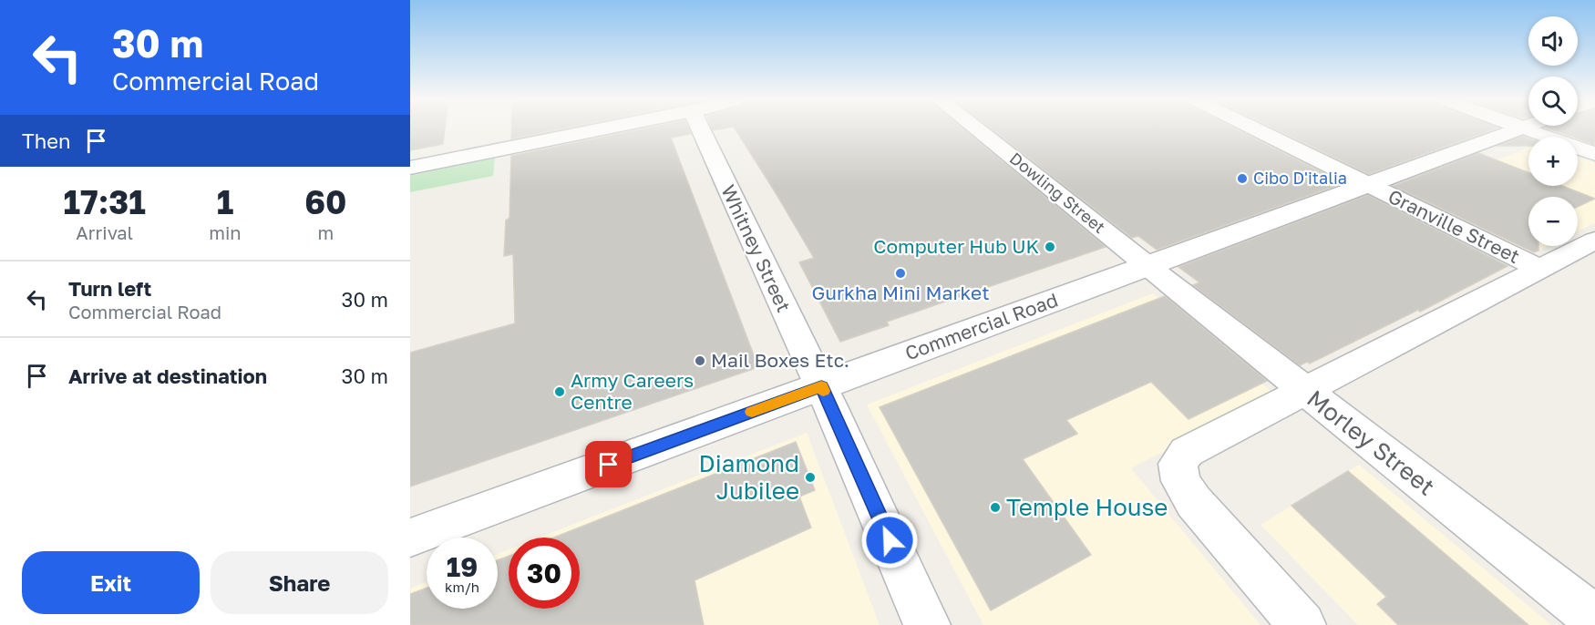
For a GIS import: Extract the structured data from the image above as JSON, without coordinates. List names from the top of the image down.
{
  "streets": {
    "street": [
      "Dowling Street",
      "Granville Street",
      "Whitney Street",
      "Commercial Road",
      "Morley Street"
    ]
  },
  "crossings": [
    ["Dowling Street", "Commercial Road"],
    ["Dowling Street", "Morley Street"],
    ["Granville Street", "Commercial Road"],
    ["Whitney Street", "Commercial Road"],
    ["Commercial Road", "Morley Street"]
  ],
  "places": [
    "Cibo D'italia",
    "Computer Hub UK",
    "Gurkha Mini Market",
    "Mail Boxes Etc.",
    "Army Careers Centre",
    "Diamond Jubilee",
    "Temple House"
  ],
  "page": {
    "turn": ["30 m", "Commercial Road"],
    "map_buttons": ["+", "−"],
    "then": "Then",
    "eta": [
      "17:31",
      "Arrival",
      "1",
      "min",
      "60",
      "m"
    ],
    "list": [
      {
        "name": "Turn left",
        "note": "Commercial Road",
        "value": "30 m"
      },
      {
        "name": "Arrive at destination",
        "value": "30 m"
      }
    ],
    "speed": "19 km/h",
    "limit": "30",
    "buttons": ["Exit", "Share"]
  }
}
